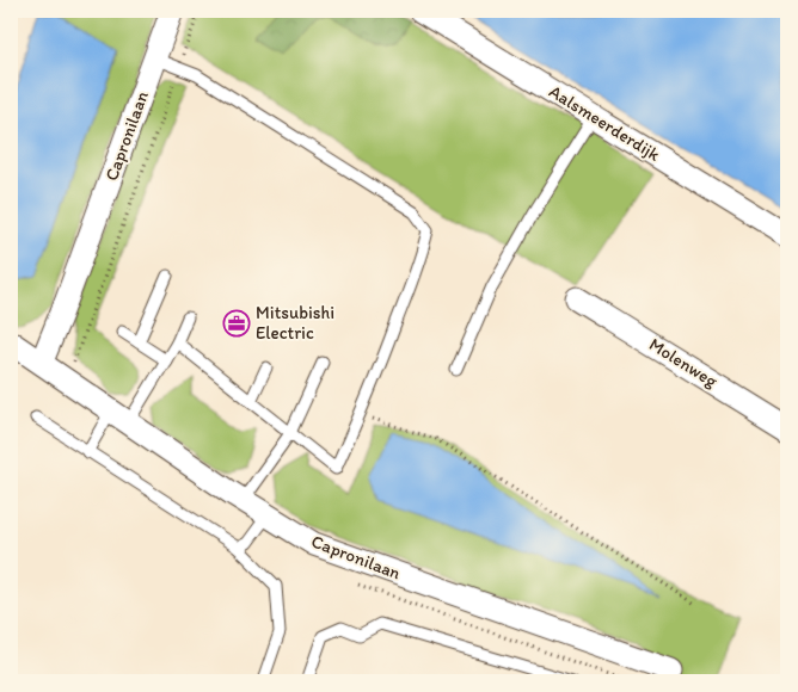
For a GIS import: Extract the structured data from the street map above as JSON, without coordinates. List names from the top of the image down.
{
  "streets": {
    "street": ["Aalsmeerderdijk", "Capronilaan", "Molenweg"]
  },
  "places": {
    "office": ["Mitsubishi Electric"]
  }
}
